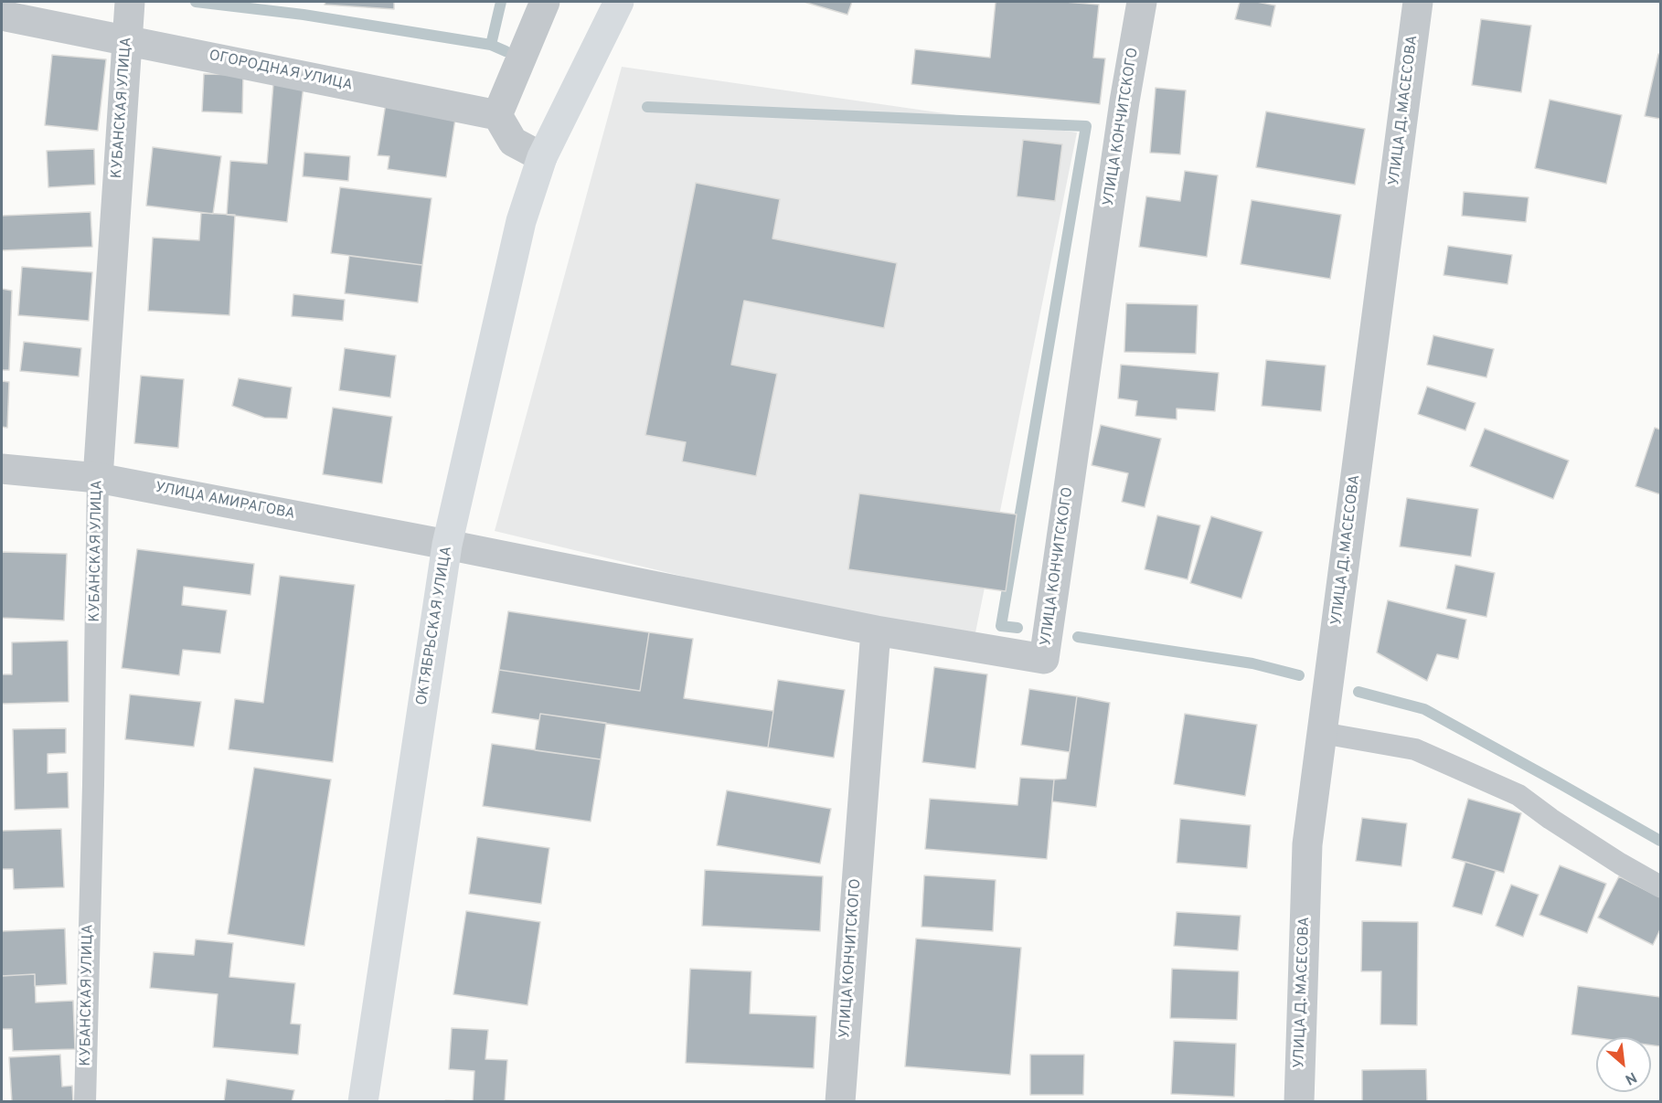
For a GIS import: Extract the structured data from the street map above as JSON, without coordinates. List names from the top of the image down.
{
  "streets": {
    "main road": ["ОКТЯБРЬСКАЯ УЛИЦА"],
    "street": [
      "ОГОРОДНАЯ УЛИЦА",
      "КУБАНСКАЯ УЛИЦА",
      "УЛИЦА Д. МАСЕСОВА",
      "УЛИЦА КОНЧИТСКОГО",
      "УЛИЦА АМИРАГОВА"
    ]
  },
  "crossings": [
    ["ОГОРОДНАЯ УЛИЦА", "КУБАНСКАЯ УЛИЦА"],
    ["КУБАНСКАЯ УЛИЦА", "УЛИЦА АМИРАГОВА"],
    ["УЛИЦА КОНЧИТСКОГО", "УЛИЦА АМИРАГОВА"],
    ["УЛИЦА АМИРАГОВА", "ОКТЯБРЬСКАЯ УЛИЦА"]
  ],
  "north": "bottom right"
}
